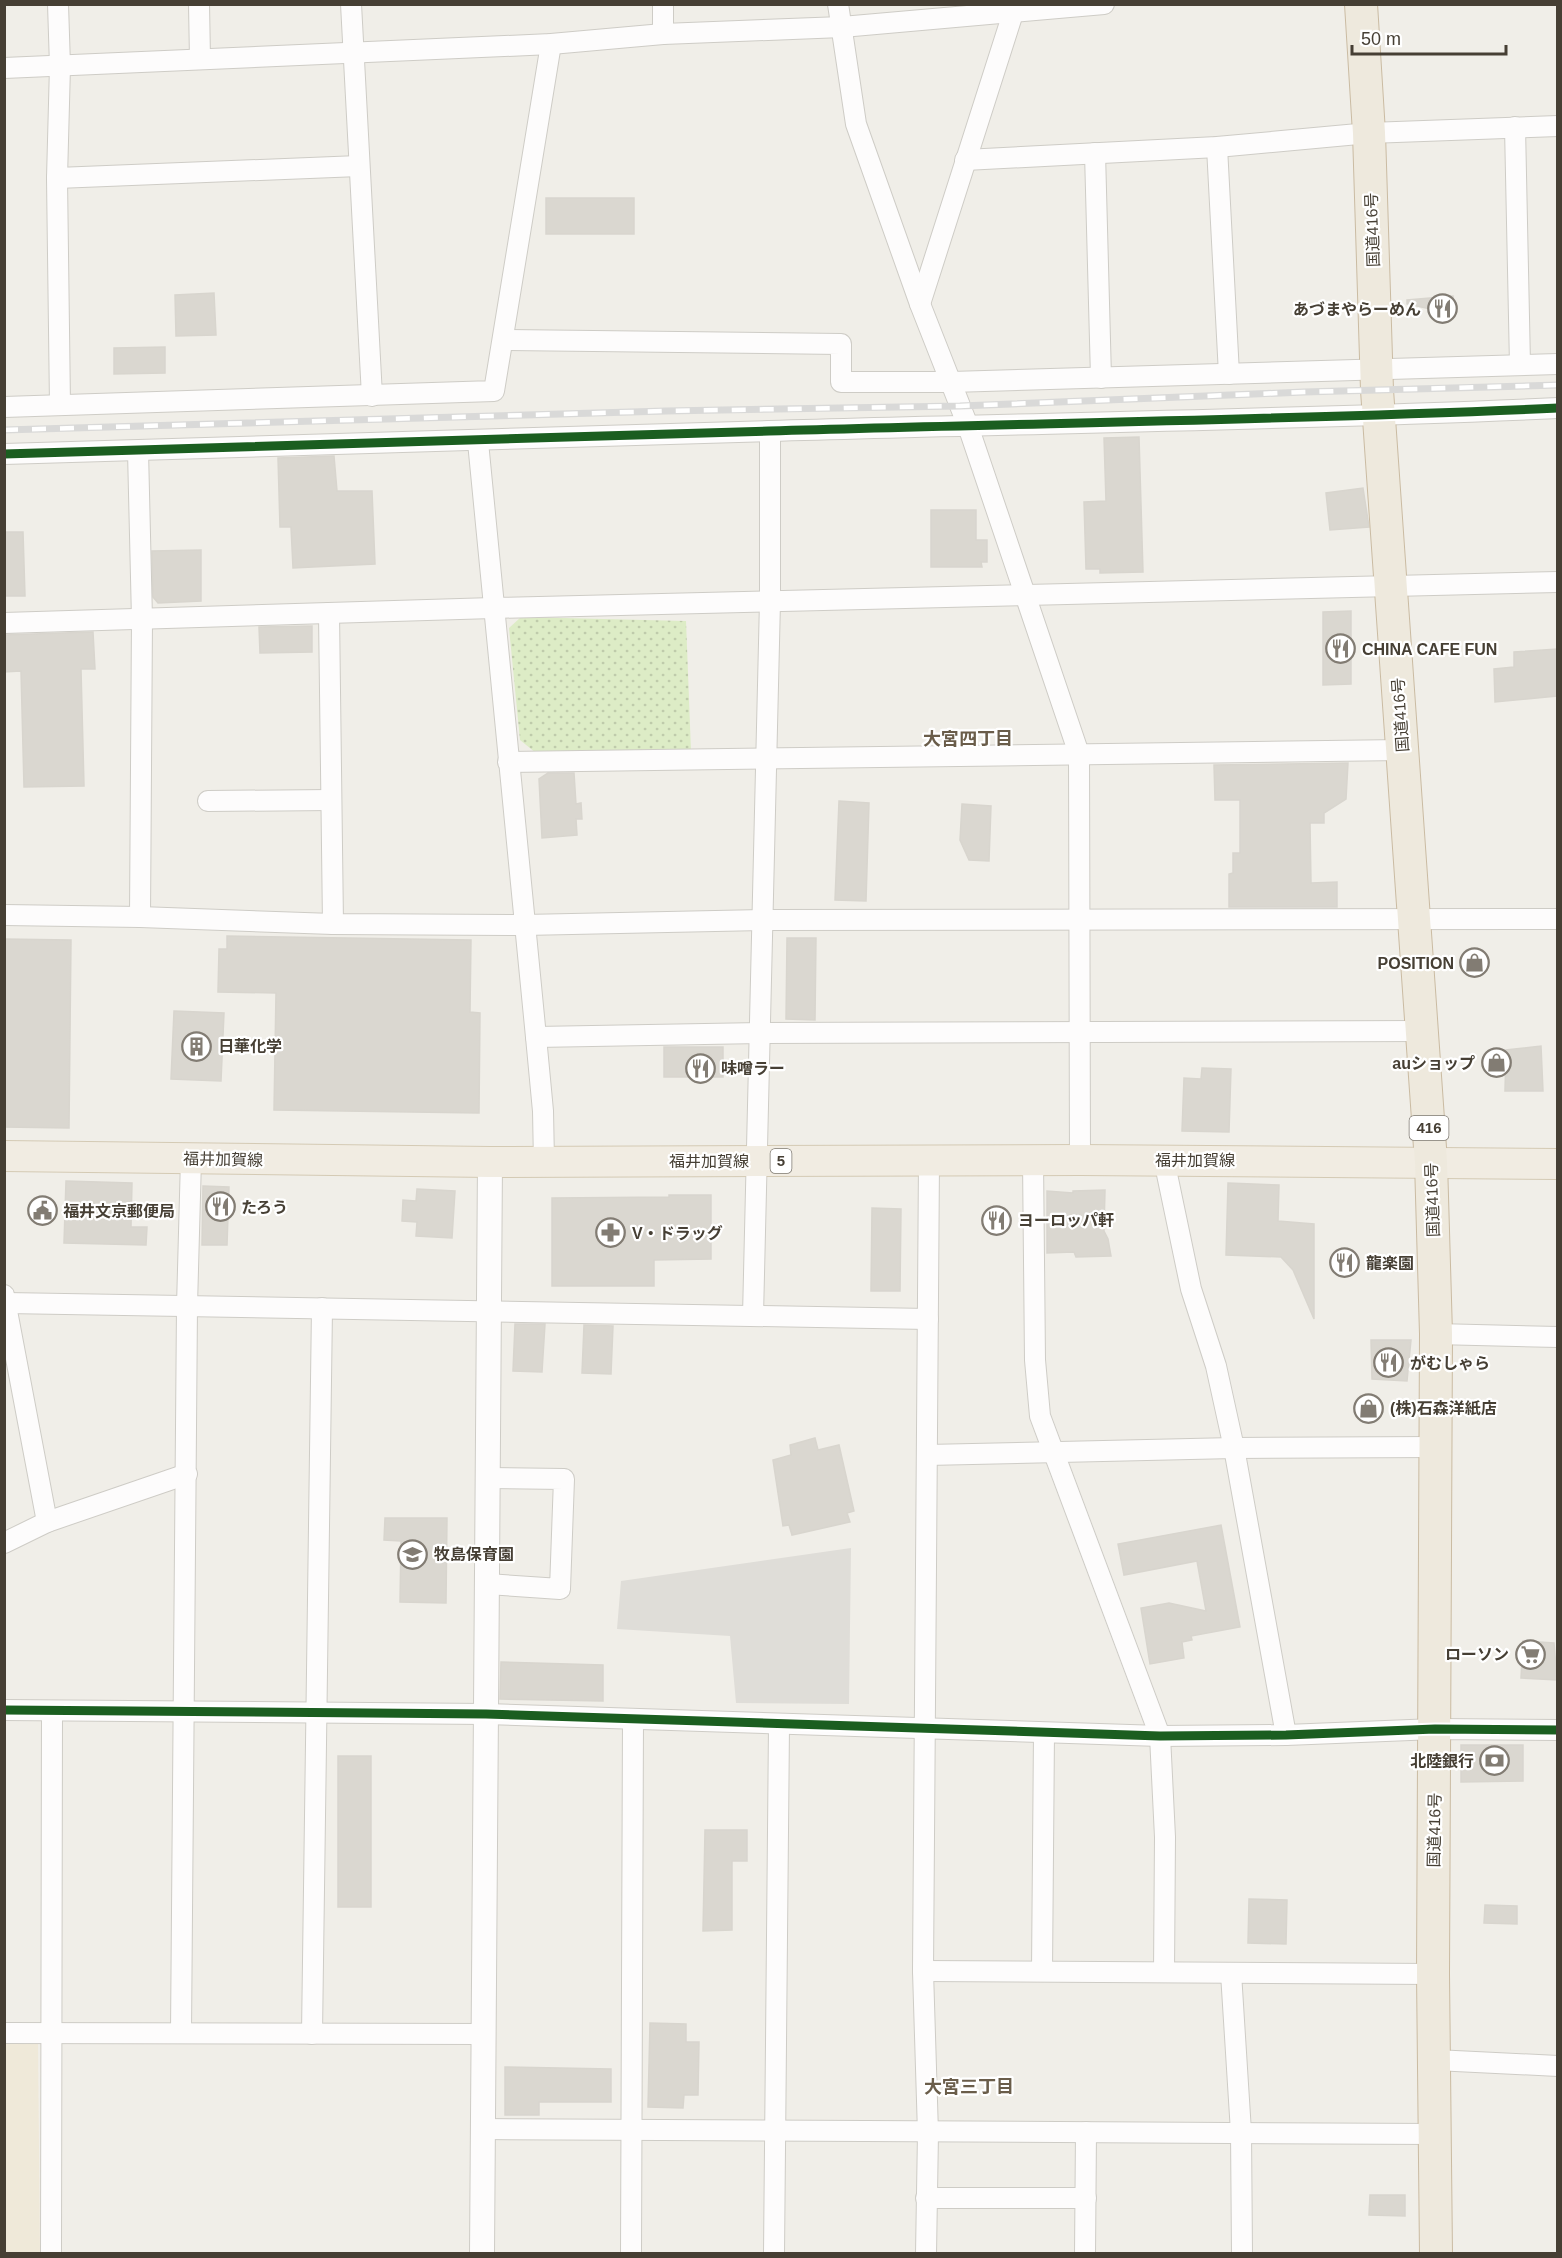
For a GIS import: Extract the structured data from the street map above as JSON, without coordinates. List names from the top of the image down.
{
  "streets": {
    "highway": ["国道416号", "416"],
    "main road": ["福井加賀線", "5"]
  },
  "crossings": [
    ["国道416号", "福井加賀線"]
  ],
  "districts": ["大宮四丁目", "大宮三丁目"],
  "places": {
    "restaurant": [
      "あづまやらーめん",
      "CHINA CAFE FUN",
      "味噌ラー",
      "たろう",
      "ヨーロッパ軒",
      "龍楽園",
      "がむしゃら"
    ],
    "shop": ["POSITION", "auショップ", "(株)石森洋紙店"],
    "building": ["日華化学"],
    "public building": ["福井文京郵便局"],
    "pharmacy": ["V・ドラッグ"],
    "school or university": ["牧島保育園"],
    "supermarket": ["ローソン"],
    "bank": ["北陸銀行"]
  },
  "scale_bar": "50 m"
}
